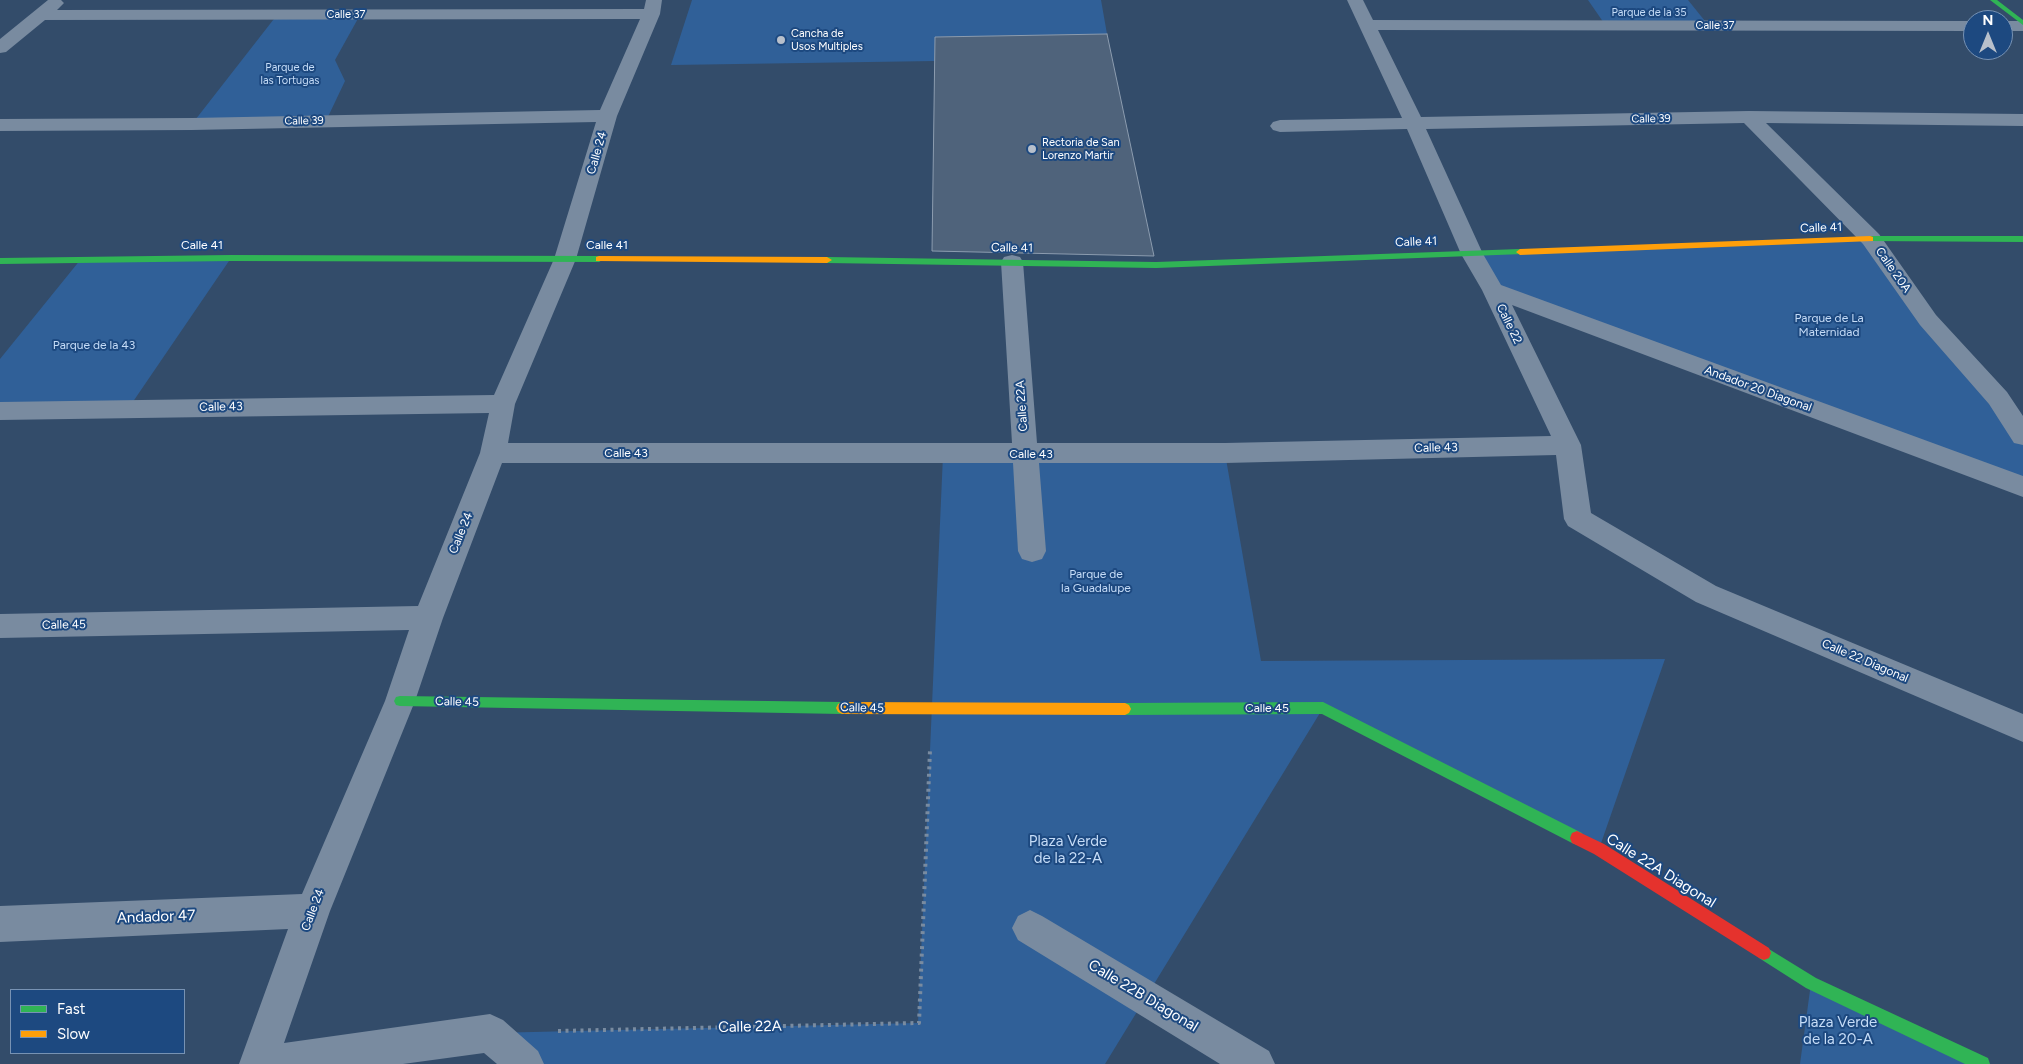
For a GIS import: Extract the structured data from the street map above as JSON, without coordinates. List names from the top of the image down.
{
  "streets": {
    "street": [
      "Calle 37",
      "Calle 39",
      "Calle 24",
      "Calle 41",
      "Calle 20A",
      "Calle 22",
      "Andador 20 Diagonal",
      "Calle 22A",
      "Calle 43",
      "Calle 45",
      "Calle 22 Diagonal",
      "Calle 22A Diagonal",
      "Andador 47",
      "Calle 22B Diagonal"
    ]
  },
  "crossings": [
    ["Calle 37", "Calle 24"],
    ["Calle 37", "Calle 22"],
    ["Calle 39", "Calle 24"],
    ["Calle 39", "Calle 20A"],
    ["Calle 39", "Calle 22"],
    ["Calle 24", "Calle 41"],
    ["Calle 24", "Calle 43"],
    ["Calle 24", "Calle 45"],
    ["Calle 24", "Andador 47"],
    ["Calle 41", "Calle 20A"],
    ["Calle 41", "Calle 22"],
    ["Calle 41", "Calle 22A"],
    ["Calle 22", "Andador 20 Diagonal"],
    ["Calle 22", "Calle 43"],
    ["Calle 22", "Calle 22 Diagonal"],
    ["Calle 22A", "Calle 43"],
    ["Calle 22A", "Calle 45"],
    ["Calle 45", "Calle 22A Diagonal"]
  ],
  "parks": [
    "Parque de la 35",
    "Parque de las Tortugas",
    "Parque de La Maternidad",
    "Parque de la 43",
    "Parque de la Guadalupe",
    "Plaza Verde de la 22-A",
    "Plaza Verde de la 20-A"
  ],
  "places": ["Cancha de Usos Multiples", "Rectoria de San Lorenzo Martir"],
  "legend": ["Fast", "Slow"],
  "north": "top"
}
